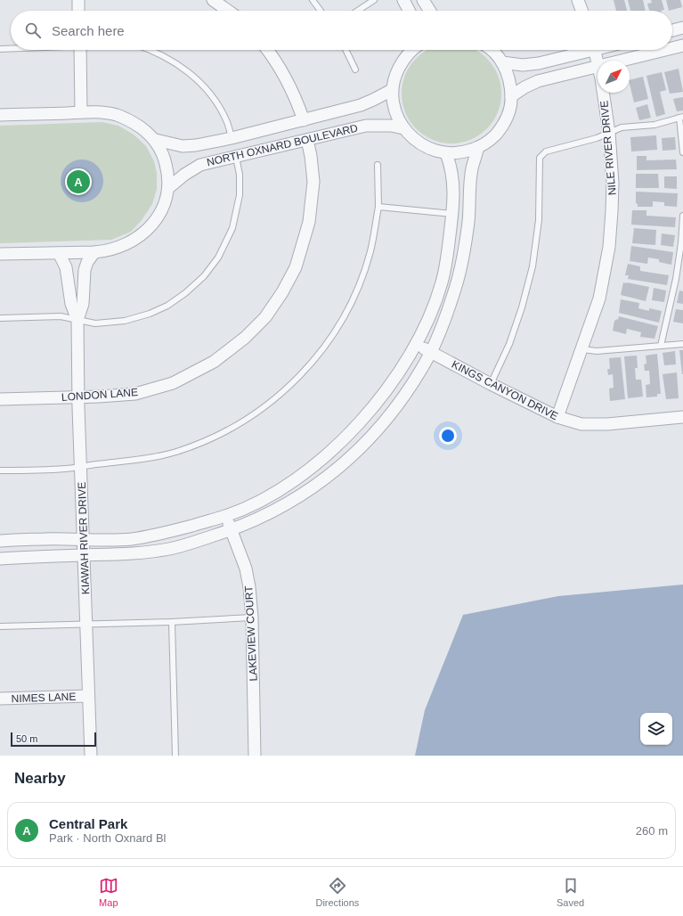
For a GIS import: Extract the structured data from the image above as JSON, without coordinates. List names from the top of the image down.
{
  "streets": {
    "street": [
      "NORTH OXNARD BOULEVARD",
      "NILE RIVER DRIVE",
      "KINGS CANYON DRIVE",
      "LONDON LANE",
      "KIAWAH RIVER DRIVE",
      "LAKEVIEW COURT",
      "NIMES LANE"
    ]
  },
  "crossings": [
    ["NORTH OXNARD BOULEVARD", "LONDON LANE"],
    ["NILE RIVER DRIVE", "KINGS CANYON DRIVE"],
    ["LONDON LANE", "KIAWAH RIVER DRIVE"],
    ["KIAWAH RIVER DRIVE", "NIMES LANE"]
  ],
  "scale_bar": "50 m",
  "north": "top right",
  "page": {
    "search": "Search here",
    "pins": "A",
    "scale": "50 m",
    "heading": "Nearby",
    "list": [
      {
        "mark": "A",
        "name": "Central Park",
        "note": "Park · North Oxnard Bl",
        "value": "260 m"
      }
    ],
    "nav": ["Map", "Directions", "Saved"]
  }
}
